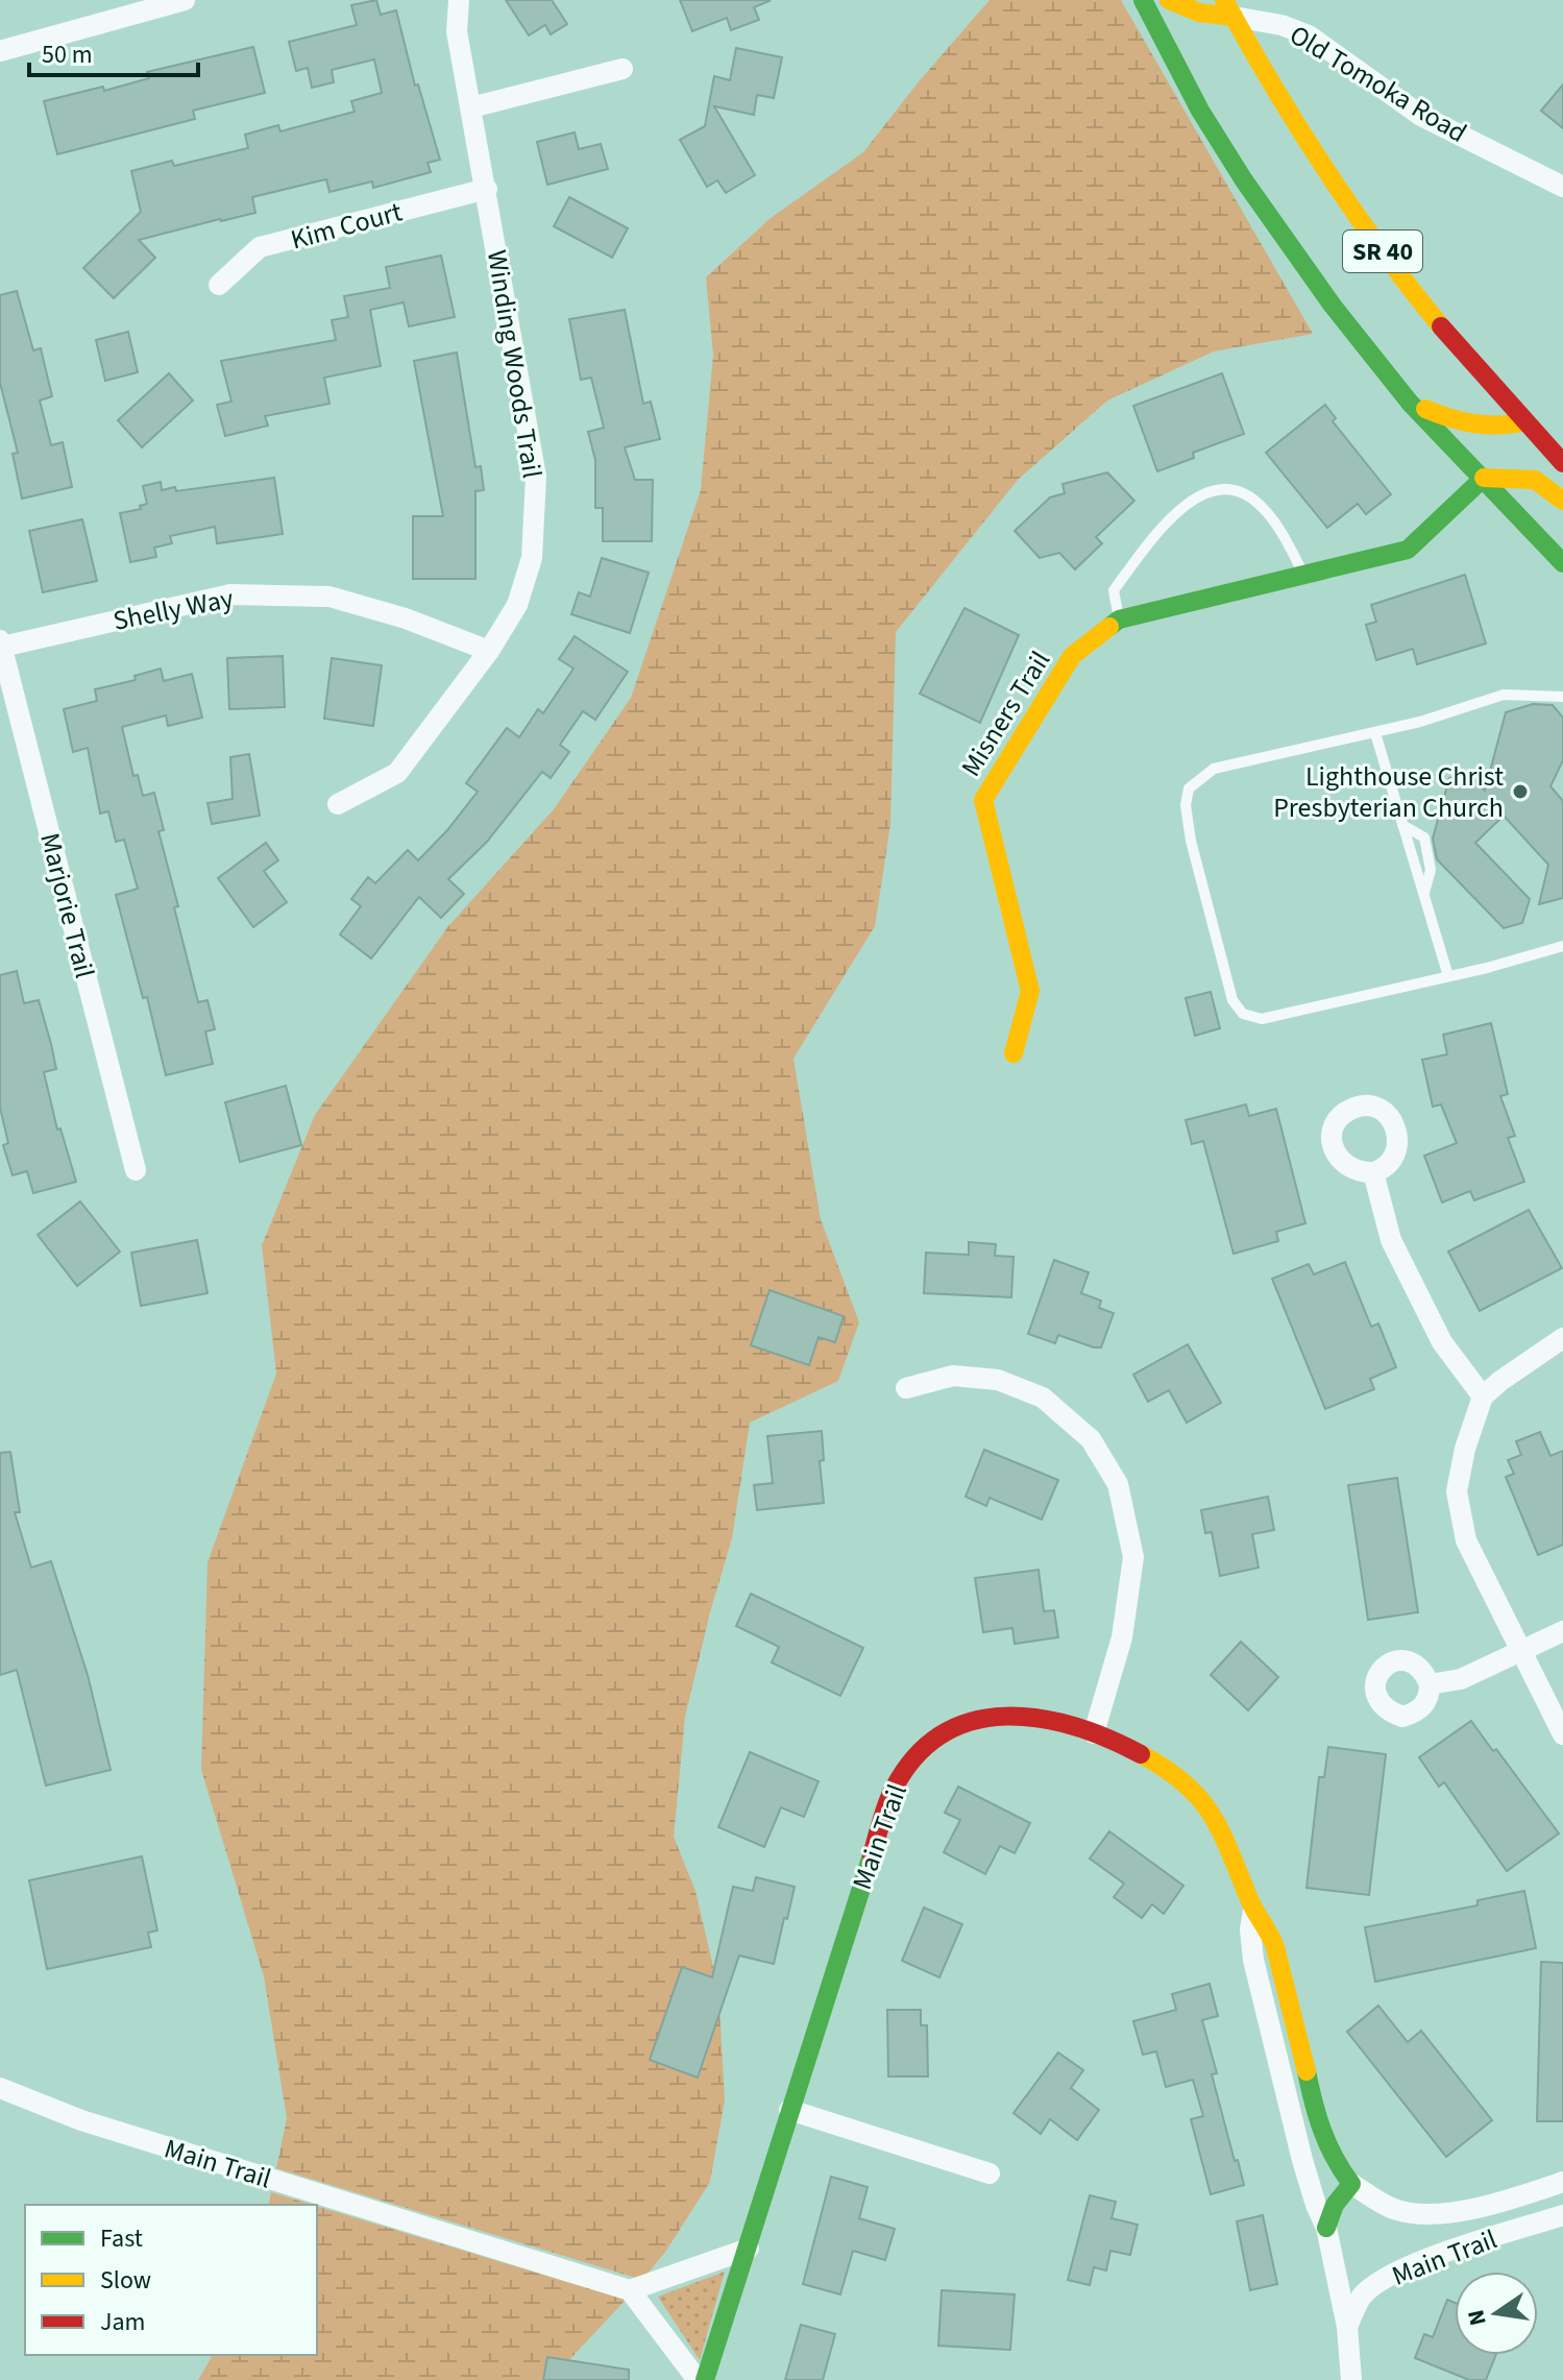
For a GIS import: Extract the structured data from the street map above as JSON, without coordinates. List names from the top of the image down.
{
  "streets": {
    "street": [
      "Old Tomoka Road",
      "Kim Court",
      "SR 40",
      "Winding Woods Trail",
      "Shelly Way",
      "Misners Trail",
      "Marjorie Trail",
      "Main Trail"
    ]
  },
  "crossings": [
    ["Old Tomoka Road", "SR 40"],
    ["Kim Court", "Winding Woods Trail"],
    ["SR 40", "Misners Trail"],
    ["Winding Woods Trail", "Shelly Way"],
    ["Shelly Way", "Marjorie Trail"]
  ],
  "places": ["Lighthouse Christ Presbyterian Church"],
  "legend": ["Fast", "Slow", "Jam"],
  "scale_bar": "50 m",
  "north": "left"
}
